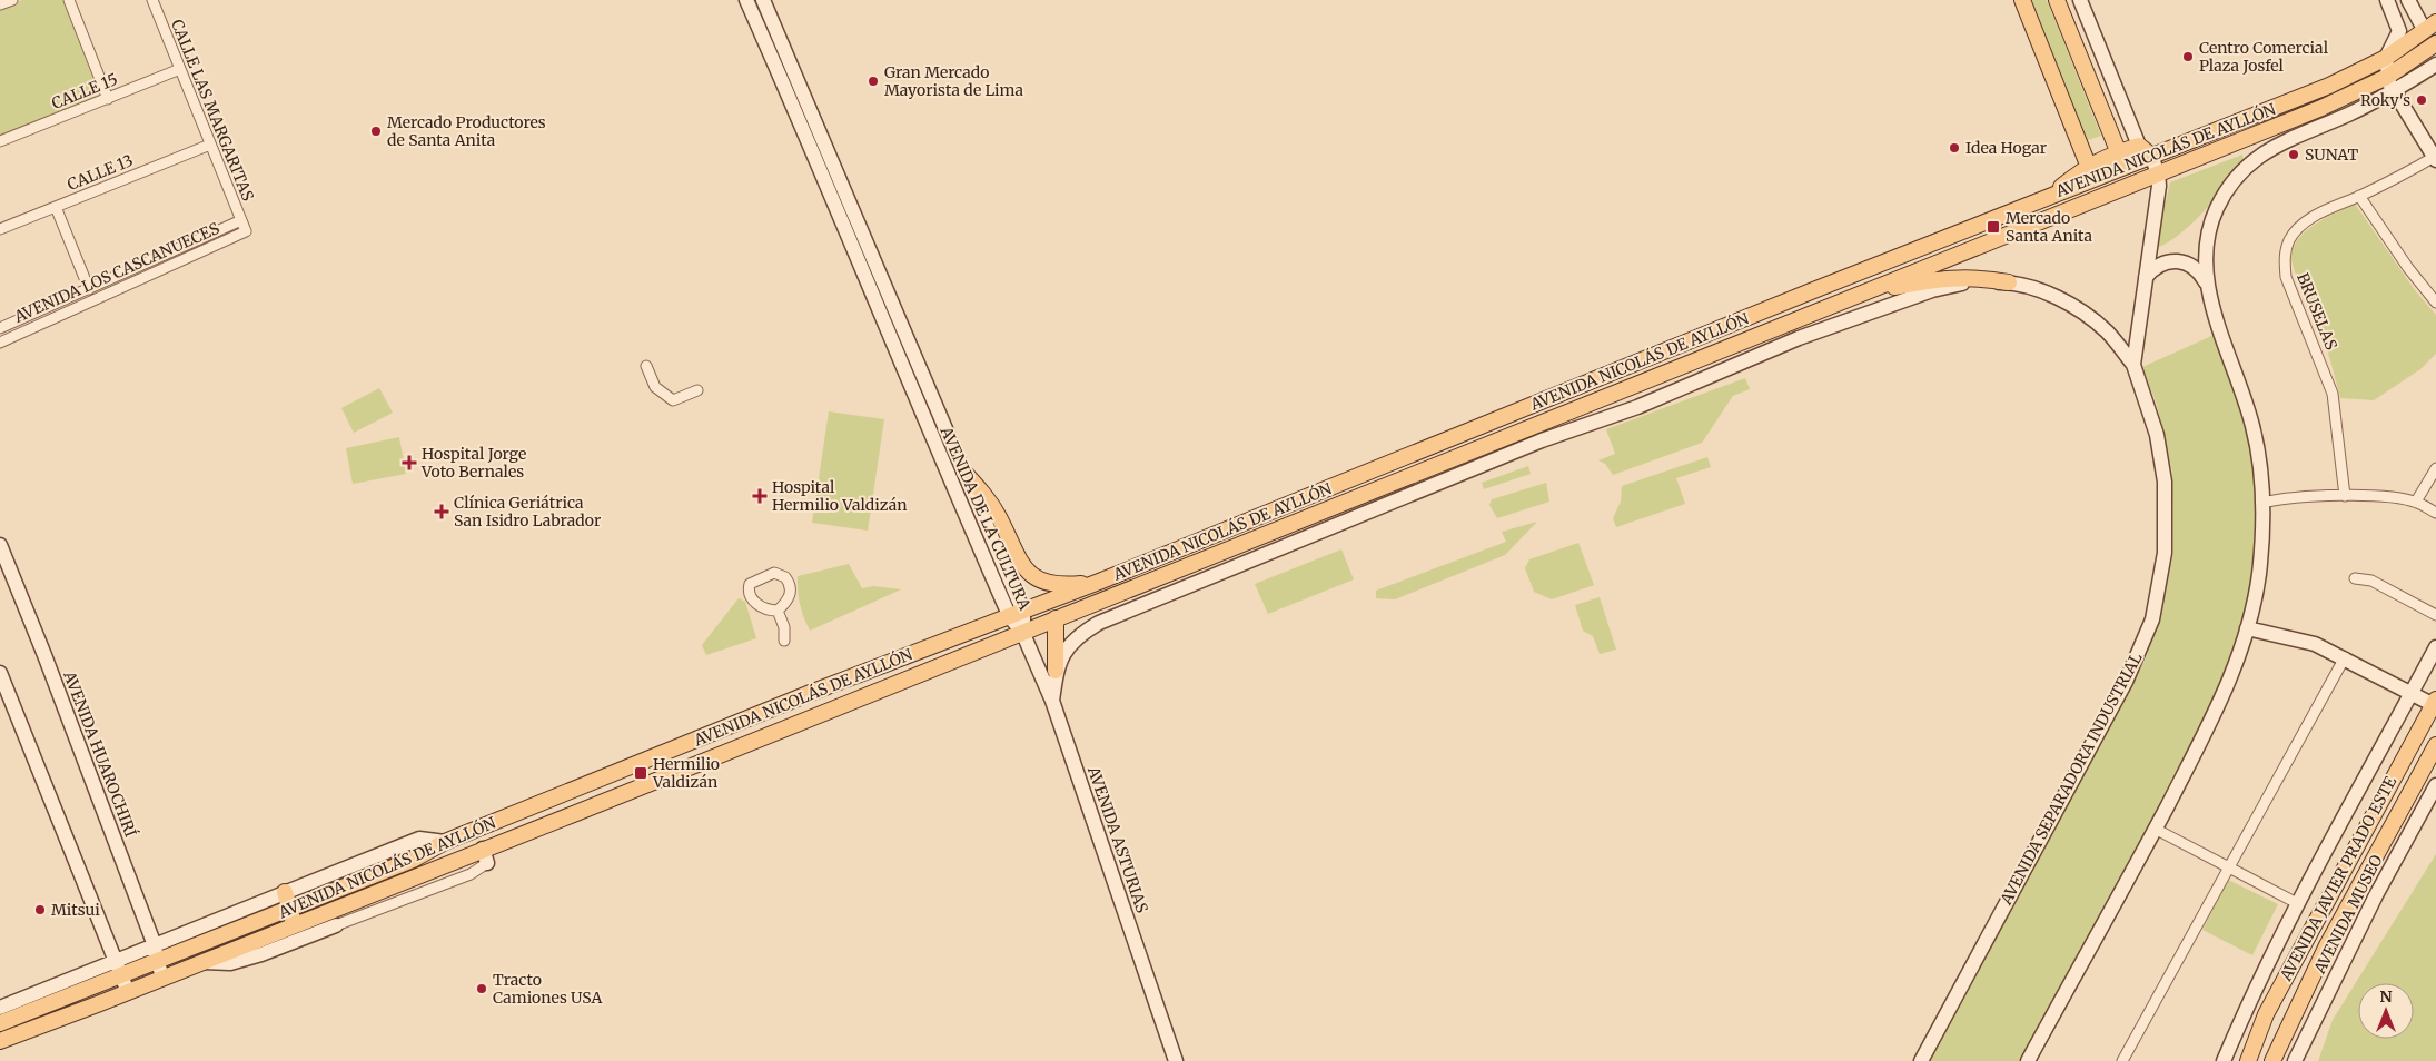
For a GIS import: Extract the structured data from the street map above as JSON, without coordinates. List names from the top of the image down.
{
  "streets": {
    "main road": [
      "AVENIDA NICOLÁS DE AYLLÓN",
      "AVENIDA DE LA CULTURA",
      "AVENIDA HUAROCHIRÍ",
      "AVENIDA SEPARADORA INDUSTRIAL",
      "AVENIDA ASTURIAS",
      "AVENIDA JAVIER PRADO ESTE",
      "AVENIDA MUSEO"
    ],
    "street": [
      "CALLE 15",
      "CALLE LAS MARGARITAS",
      "CALLE 13",
      "AVENIDA LOS CASCANUECES",
      "BRUSELAS"
    ]
  },
  "crossings": [
    ["CALLE 15", "CALLE LAS MARGARITAS"],
    ["CALLE LAS MARGARITAS", "CALLE 13"],
    ["CALLE LAS MARGARITAS", "AVENIDA LOS CASCANUECES"],
    ["AVENIDA NICOLÁS DE AYLLÓN", "AVENIDA DE LA CULTURA"],
    ["AVENIDA NICOLÁS DE AYLLÓN", "AVENIDA HUAROCHIRÍ"],
    ["AVENIDA NICOLÁS DE AYLLÓN", "AVENIDA SEPARADORA INDUSTRIAL"],
    ["AVENIDA NICOLÁS DE AYLLÓN", "AVENIDA ASTURIAS"],
    ["AVENIDA DE LA CULTURA", "AVENIDA ASTURIAS"]
  ],
  "places": {
    "other": [
      "Centro Comercial Plaza Josfel",
      "Gran Mercado Mayorista de Lima",
      "Roky's",
      "Mercado Productores de Santa Anita",
      "Idea Hogar",
      "SUNAT",
      "Mitsui",
      "Tracto Camiones USA"
    ],
    "transit": ["Mercado Santa Anita", "Hermilio Valdizán"],
    "health": ["Hospital Jorge Voto Bernales", "Hospital Hermilio Valdizán", "Clínica Geriátrica San Isidro Labrador"]
  },
  "north": "top"
}
